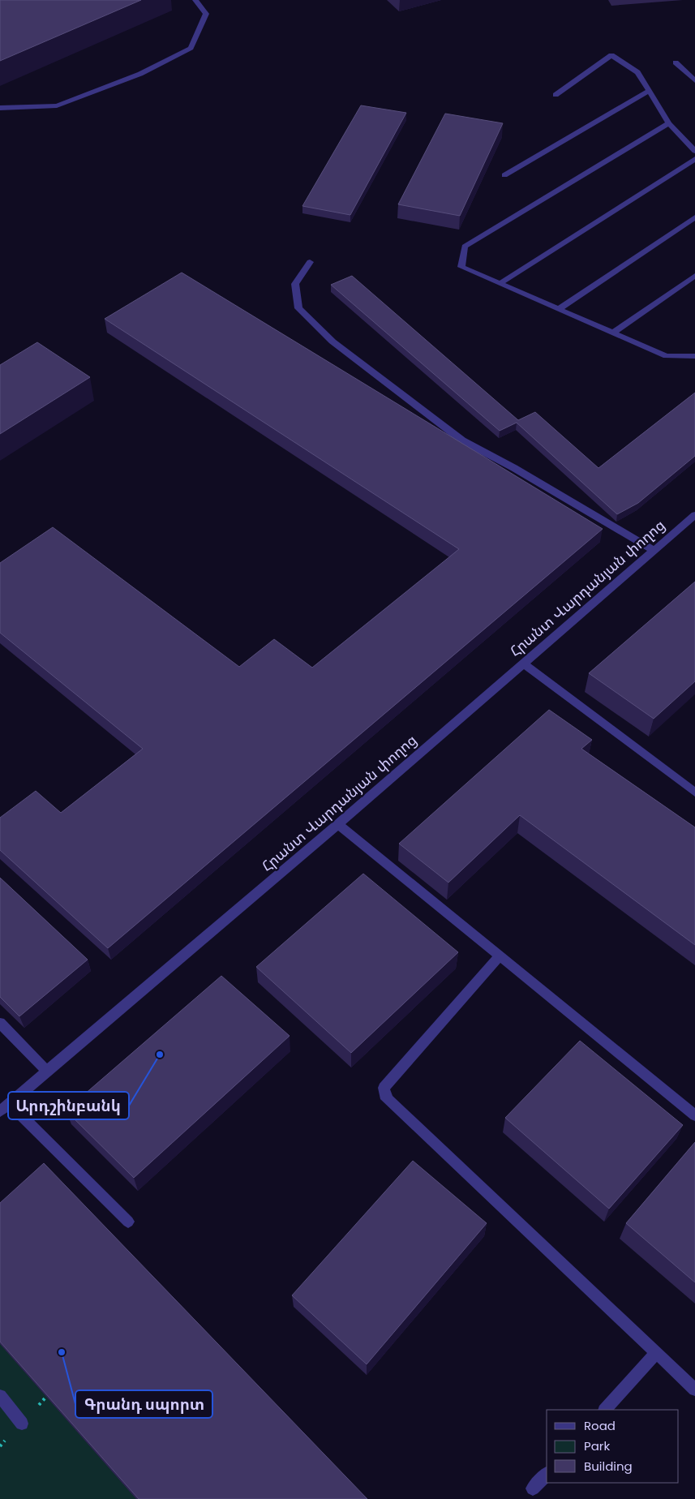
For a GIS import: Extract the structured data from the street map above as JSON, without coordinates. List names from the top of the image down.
{
  "streets": {
    "street": ["Հրանտ Վարդանյան փողոց"]
  },
  "places": ["Արդշինբանկ", "Գրանդ սպորտ"],
  "legend": ["Road", "Park", "Building"]
}
